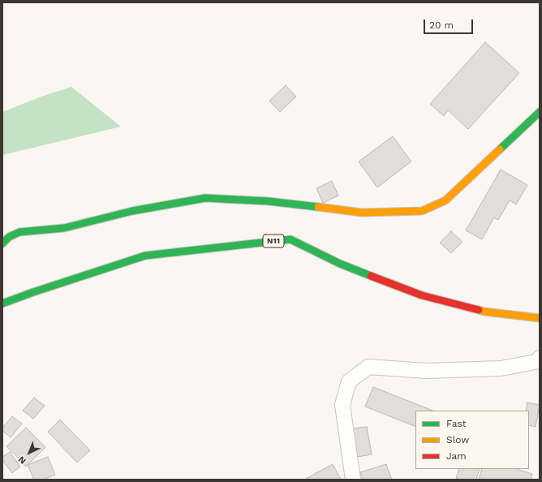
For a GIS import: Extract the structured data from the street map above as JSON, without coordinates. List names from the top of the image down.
{
  "streets": {
    "main road": ["N11"]
  },
  "legend": ["Fast", "Slow", "Jam"],
  "scale_bar": "20 m",
  "north": "bottom left"
}
